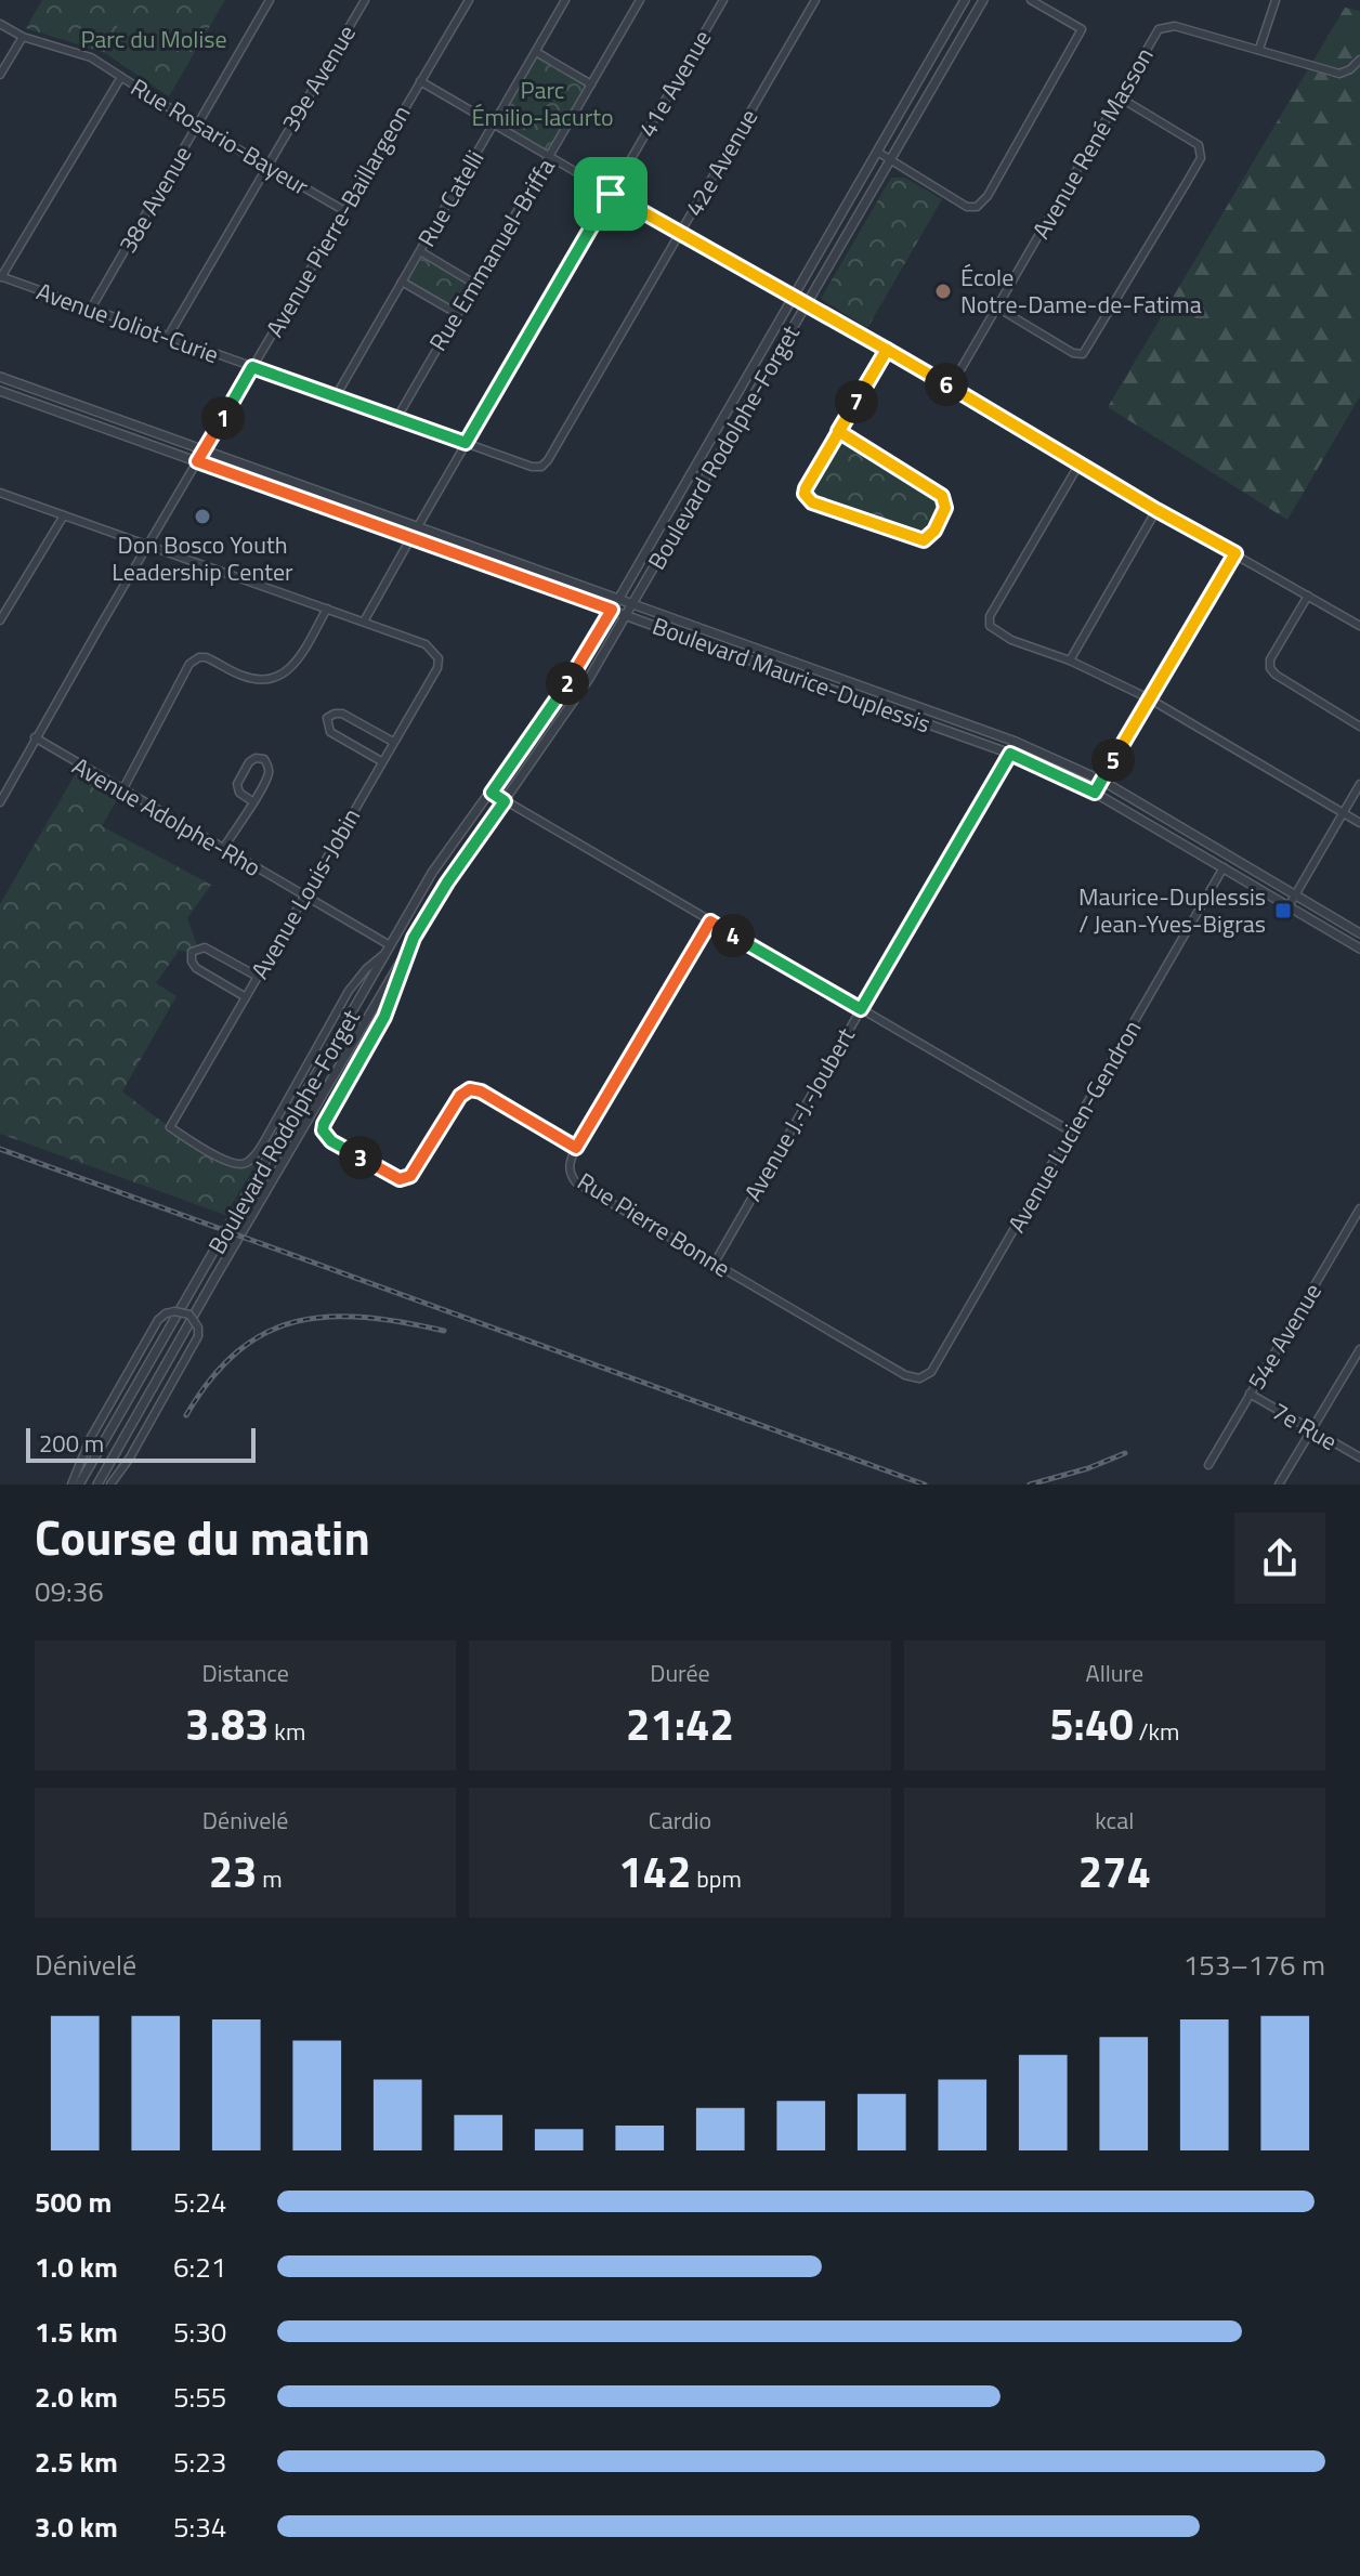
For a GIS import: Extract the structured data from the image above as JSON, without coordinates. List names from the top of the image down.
{
  "streets": {
    "street": [
      "39e Avenue",
      "41e Avenue",
      "Rue Rosario-Bayeur",
      "Avenue René Masson",
      "42e Avenue",
      "Rue Catelli",
      "38e Avenue",
      "Avenue Pierre-Baillargeon",
      "Rue Emmanuel-Briffa",
      "Avenue Joliot-Curie",
      "Boulevard Rodolphe-Forget",
      "Boulevard Maurice-Duplessis",
      "Avenue Adolphe-Rho",
      "Avenue Louis-Jobin",
      "Avenue J.-J.-Joubert",
      "Avenue Lucien-Gendron",
      "Rue Pierre Bonne",
      "54e Avenue",
      "7e Rue"
    ]
  },
  "crossings": [
    ["39e Avenue", "Rue Rosario-Bayeur"],
    ["39e Avenue", "Avenue Joliot-Curie"],
    ["41e Avenue", "Avenue Joliot-Curie"],
    ["41e Avenue", "Boulevard Maurice-Duplessis"],
    ["Rue Rosario-Bayeur", "38e Avenue"],
    ["Rue Rosario-Bayeur", "Avenue Pierre-Baillargeon"],
    ["42e Avenue", "Avenue Joliot-Curie"],
    ["Rue Catelli", "Avenue Joliot-Curie"],
    ["38e Avenue", "Avenue Joliot-Curie"],
    ["Avenue Pierre-Baillargeon", "Avenue Joliot-Curie"],
    ["Avenue Pierre-Baillargeon", "Boulevard Maurice-Duplessis"],
    ["Avenue Pierre-Baillargeon", "Avenue Adolphe-Rho"],
    ["Rue Emmanuel-Briffa", "Avenue Joliot-Curie"],
    ["Boulevard Rodolphe-Forget", "Boulevard Maurice-Duplessis"],
    ["Boulevard Rodolphe-Forget", "Avenue Adolphe-Rho"],
    ["Boulevard Rodolphe-Forget", "Avenue Louis-Jobin"],
    ["Boulevard Rodolphe-Forget", "Rue Pierre Bonne"],
    ["Boulevard Maurice-Duplessis", "Avenue J.-J.-Joubert"],
    ["Boulevard Maurice-Duplessis", "Avenue Lucien-Gendron"],
    ["Avenue Adolphe-Rho", "Avenue Louis-Jobin"],
    ["Avenue J.-J.-Joubert", "Rue Pierre Bonne"],
    ["Avenue Lucien-Gendron", "Rue Pierre Bonne"],
    ["54e Avenue", "7e Rue"]
  ],
  "parks": ["Parc du Molise", "Parc Émilio-Iacurto"],
  "places": {
    "other": ["École Notre-Dame-de-Fatima", "Don Bosco Youth Leadership Center"],
    "transit": ["Maurice-Duplessis / Jean-Yves-Bigras"]
  },
  "scale_bar": "200 m",
  "page": {
    "pins": [
      "6",
      "7",
      "1",
      "2",
      "5",
      "4",
      "3"
    ],
    "scale": "200 m",
    "heading": ["Course du matin", "09:36"],
    "stats": [
      ["Distance", "3.83 km"],
      ["Durée", "21:42"],
      ["Allure", "5:40 /km"],
      ["Dénivelé", "23 m"],
      ["Cardio", "142 bpm"],
      ["kcal", "274"]
    ],
    "chart": ["Dénivelé", "153–176 m"],
    "list": [
      {
        "name": "500 m",
        "note": "5:24"
      },
      {
        "name": "1.0 km",
        "note": "6:21"
      },
      {
        "name": "1.5 km",
        "note": "5:30"
      },
      {
        "name": "2.0 km",
        "note": "5:55"
      },
      {
        "name": "2.5 km",
        "note": "5:23"
      },
      {
        "name": "3.0 km",
        "note": "5:34"
      }
    ]
  }
}
